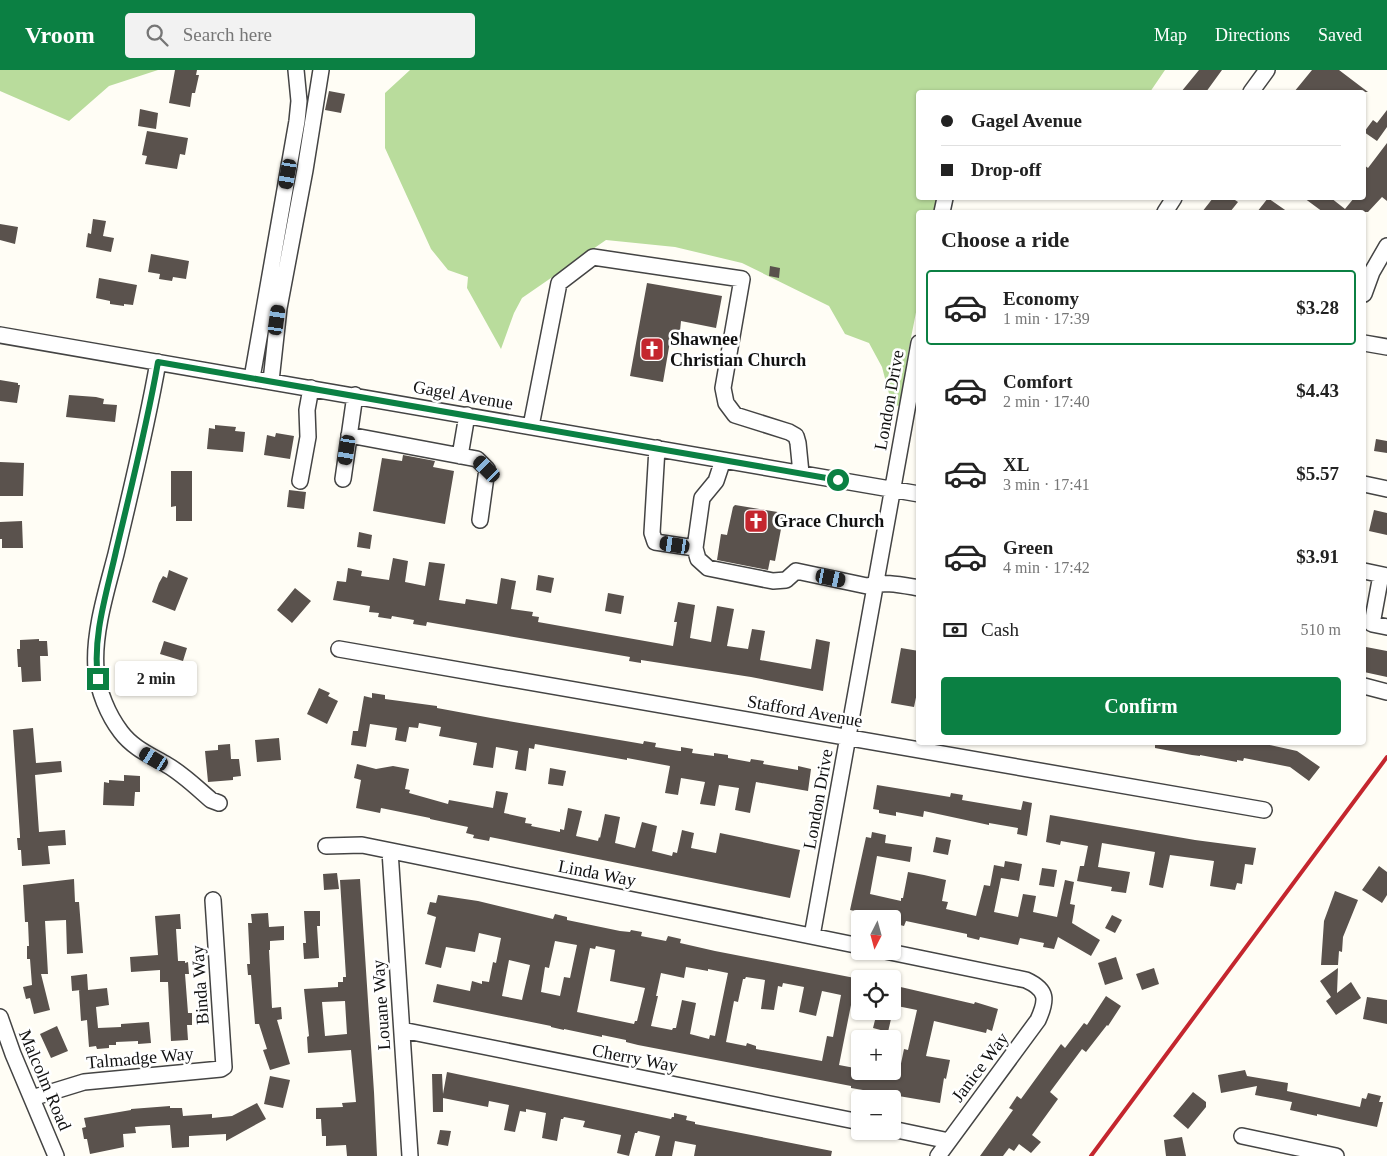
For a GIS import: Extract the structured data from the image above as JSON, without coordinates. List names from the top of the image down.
{
  "streets": {
    "street": [
      "Gagel Avenue",
      "London Drive",
      "Stafford Avenue",
      "Linda Way",
      "Binda Way",
      "Louane Way",
      "Talmadge Way",
      "Cherry Way",
      "Janice Way",
      "Malcolm Road"
    ]
  },
  "crossings": [
    ["Gagel Avenue", "London Drive"],
    ["London Drive", "Stafford Avenue"],
    ["London Drive", "Linda Way"],
    ["Linda Way", "Louane Way"],
    ["Binda Way", "Talmadge Way"],
    ["Louane Way", "Cherry Way"],
    ["Talmadge Way", "Malcolm Road"]
  ],
  "places": {
    "church": ["Shawnee Christian Church", "Grace Church"]
  },
  "north": "bottom",
  "page": {
    "header": "Vroom",
    "search": "Search here",
    "nav": ["Map", "Directions", "Saved"],
    "banner": ["Gagel Avenue", "Drop-off"],
    "heading": "Choose a ride",
    "list": [
      {
        "name": "Economy",
        "note": "1 min · 17:39",
        "value": "$3.28"
      },
      {
        "name": "Comfort",
        "note": "2 min · 17:40",
        "value": "$4.43"
      },
      {
        "name": "XL",
        "note": "3 min · 17:41",
        "value": "$5.57"
      },
      {
        "name": "Green",
        "note": "4 min · 17:42",
        "value": "$3.91"
      }
    ],
    "pay": ["Cash", "510 m"],
    "bubble": "2 min",
    "buttons": "Confirm",
    "map_buttons": ["+", "−"]
  }
}
